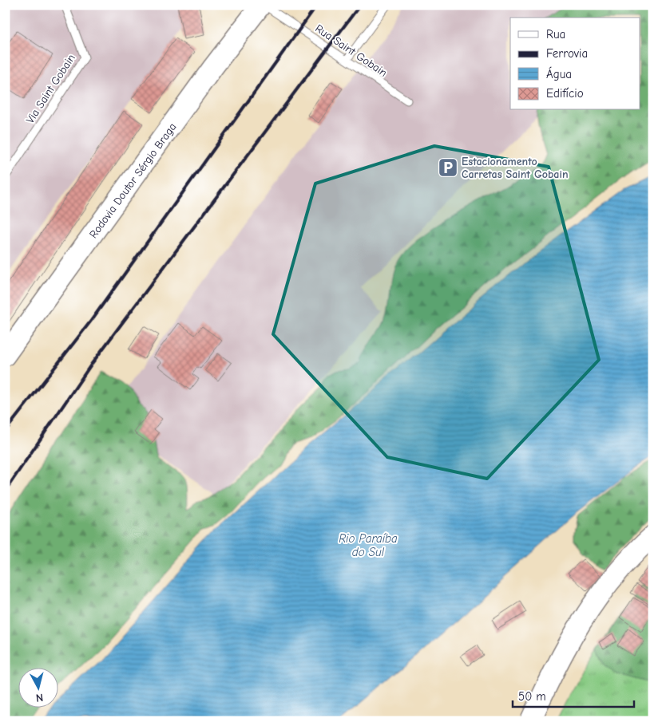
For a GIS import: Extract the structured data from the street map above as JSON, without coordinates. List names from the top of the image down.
{
  "streets": {
    "main road": ["Rodovia Doutor Sérgio Braga"],
    "lane": ["Rua Saint Gobain", "Via Saint Gobain"]
  },
  "crossings": [
    ["Rua Saint Gobain", "Rodovia Doutor Sérgio Braga"]
  ],
  "water": ["Rio Paraíba do Sul"],
  "places": {
    "parking": ["Estacionamento Carretas Saint Gobain"]
  },
  "legend": [
    "Rua",
    "Ferrovia",
    "Água",
    "Edifício"
  ],
  "scale_bar": "50 m",
  "north": "bottom"
}
